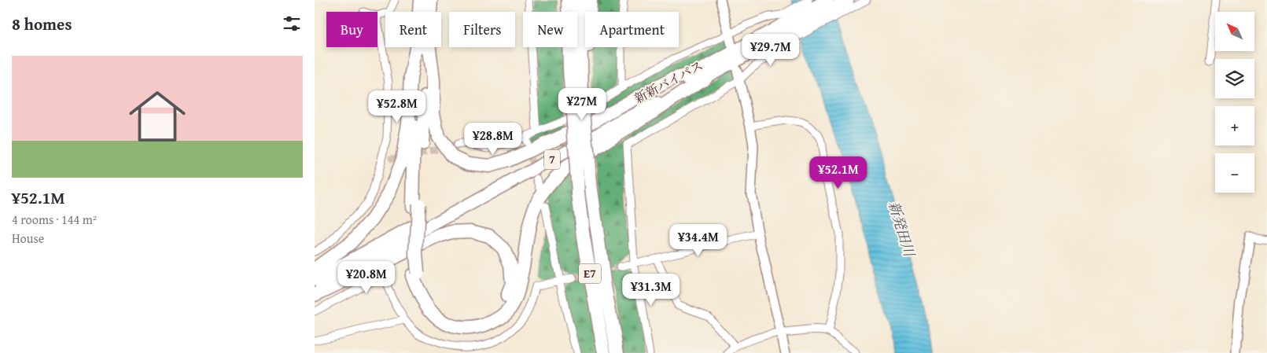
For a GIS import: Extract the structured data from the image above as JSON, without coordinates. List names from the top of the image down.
{
  "streets": {
    "highway": ["新新バイパス", "7", "E7"]
  },
  "water": ["新発田川"],
  "north": "top left",
  "page": {
    "heading": "8 homes",
    "map_buttons": ["+", "−"],
    "chip": [
      "Buy",
      "Rent",
      "Filters",
      "New",
      "Apartment"
    ],
    "price": [
      "¥29.7M",
      "¥27M",
      "¥52.8M",
      "¥28.8M",
      "¥52.1M",
      "¥34.4M",
      "¥20.8M",
      "¥31.3M"
    ],
    "list": [
      {
        "name": "¥52.1M",
        "note": "4 rooms · 144 m² · House"
      }
    ]
  }
}
